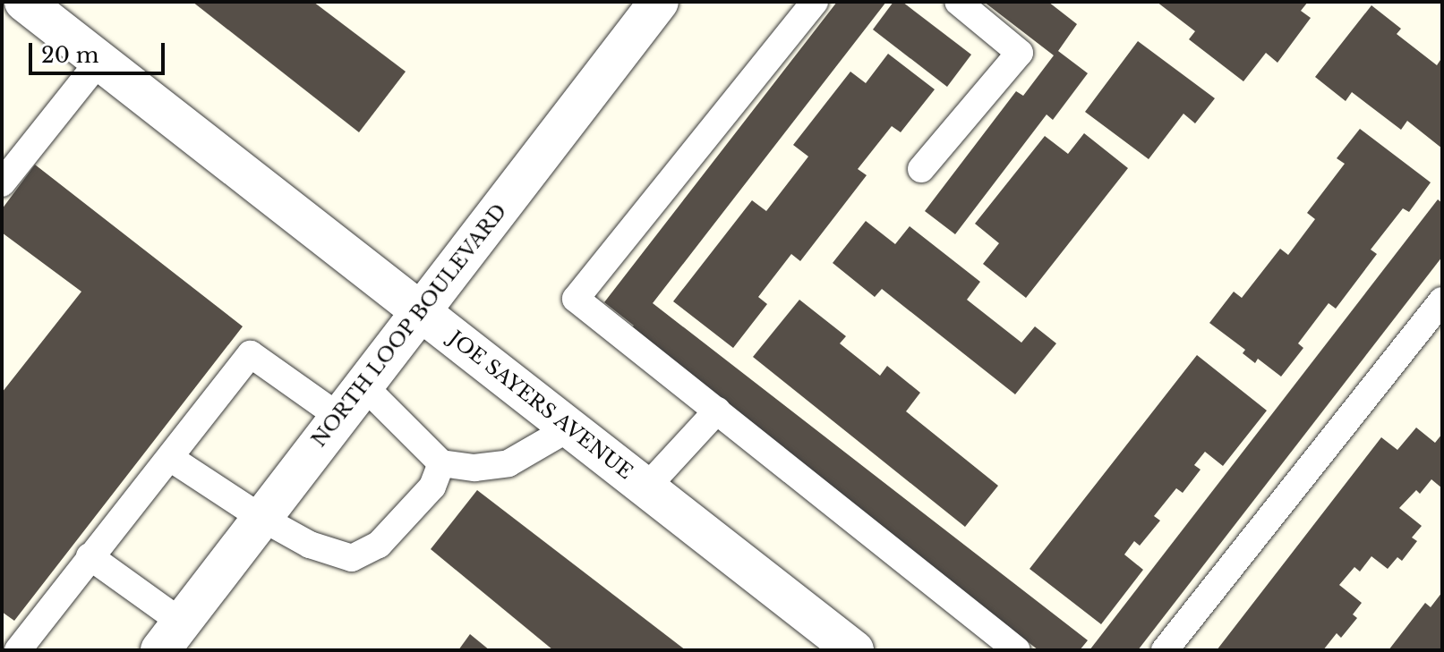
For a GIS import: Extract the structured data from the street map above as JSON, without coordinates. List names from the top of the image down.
{
  "streets": {
    "street": ["NORTH LOOP BOULEVARD", "JOE SAYERS AVENUE"]
  },
  "crossings": [
    ["NORTH LOOP BOULEVARD", "JOE SAYERS AVENUE"]
  ],
  "scale_bar": "20 m"
}
